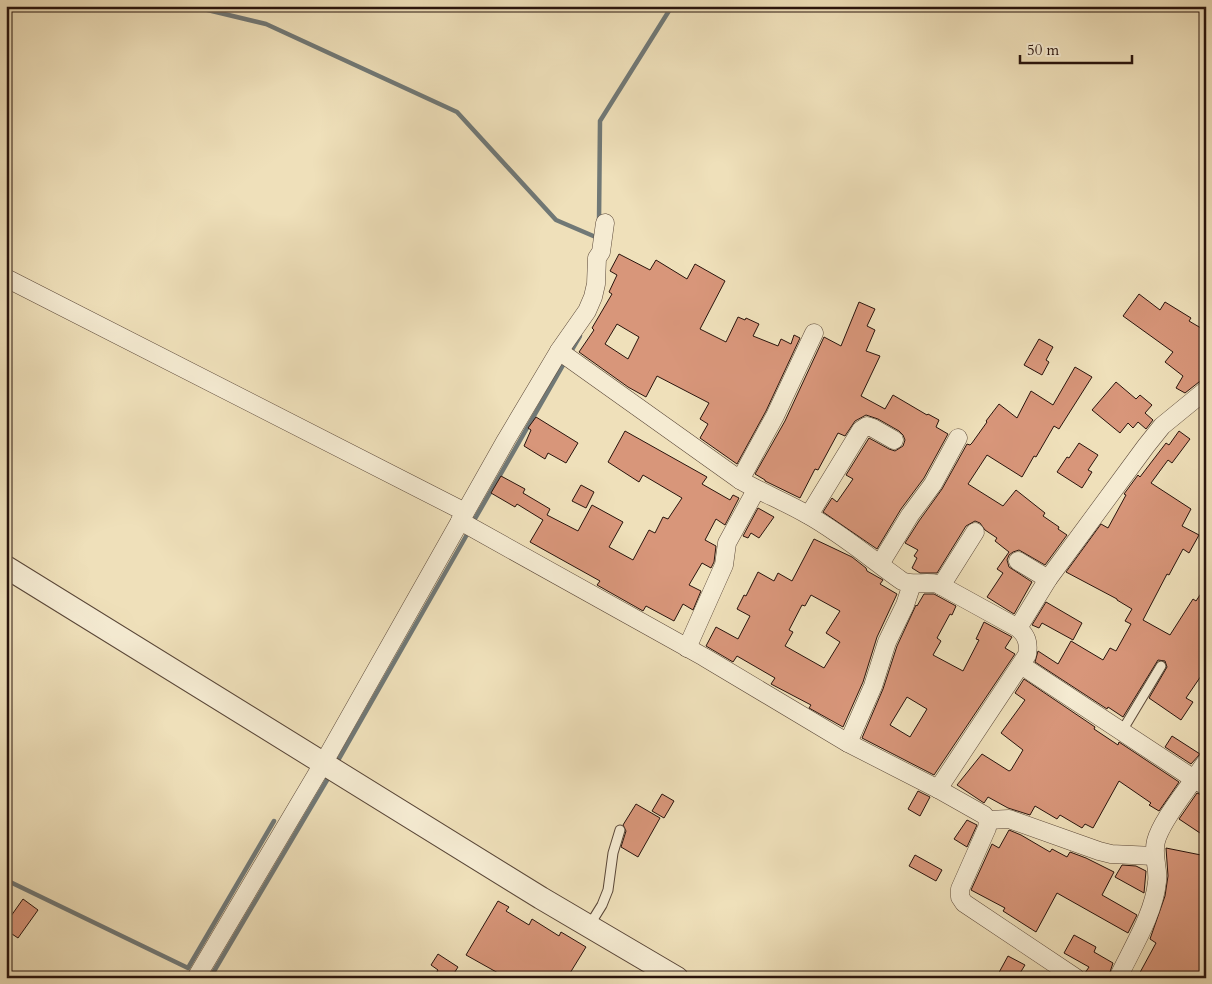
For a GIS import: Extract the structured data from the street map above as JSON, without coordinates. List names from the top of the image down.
{
  "scale_bar": "50 m"
}
